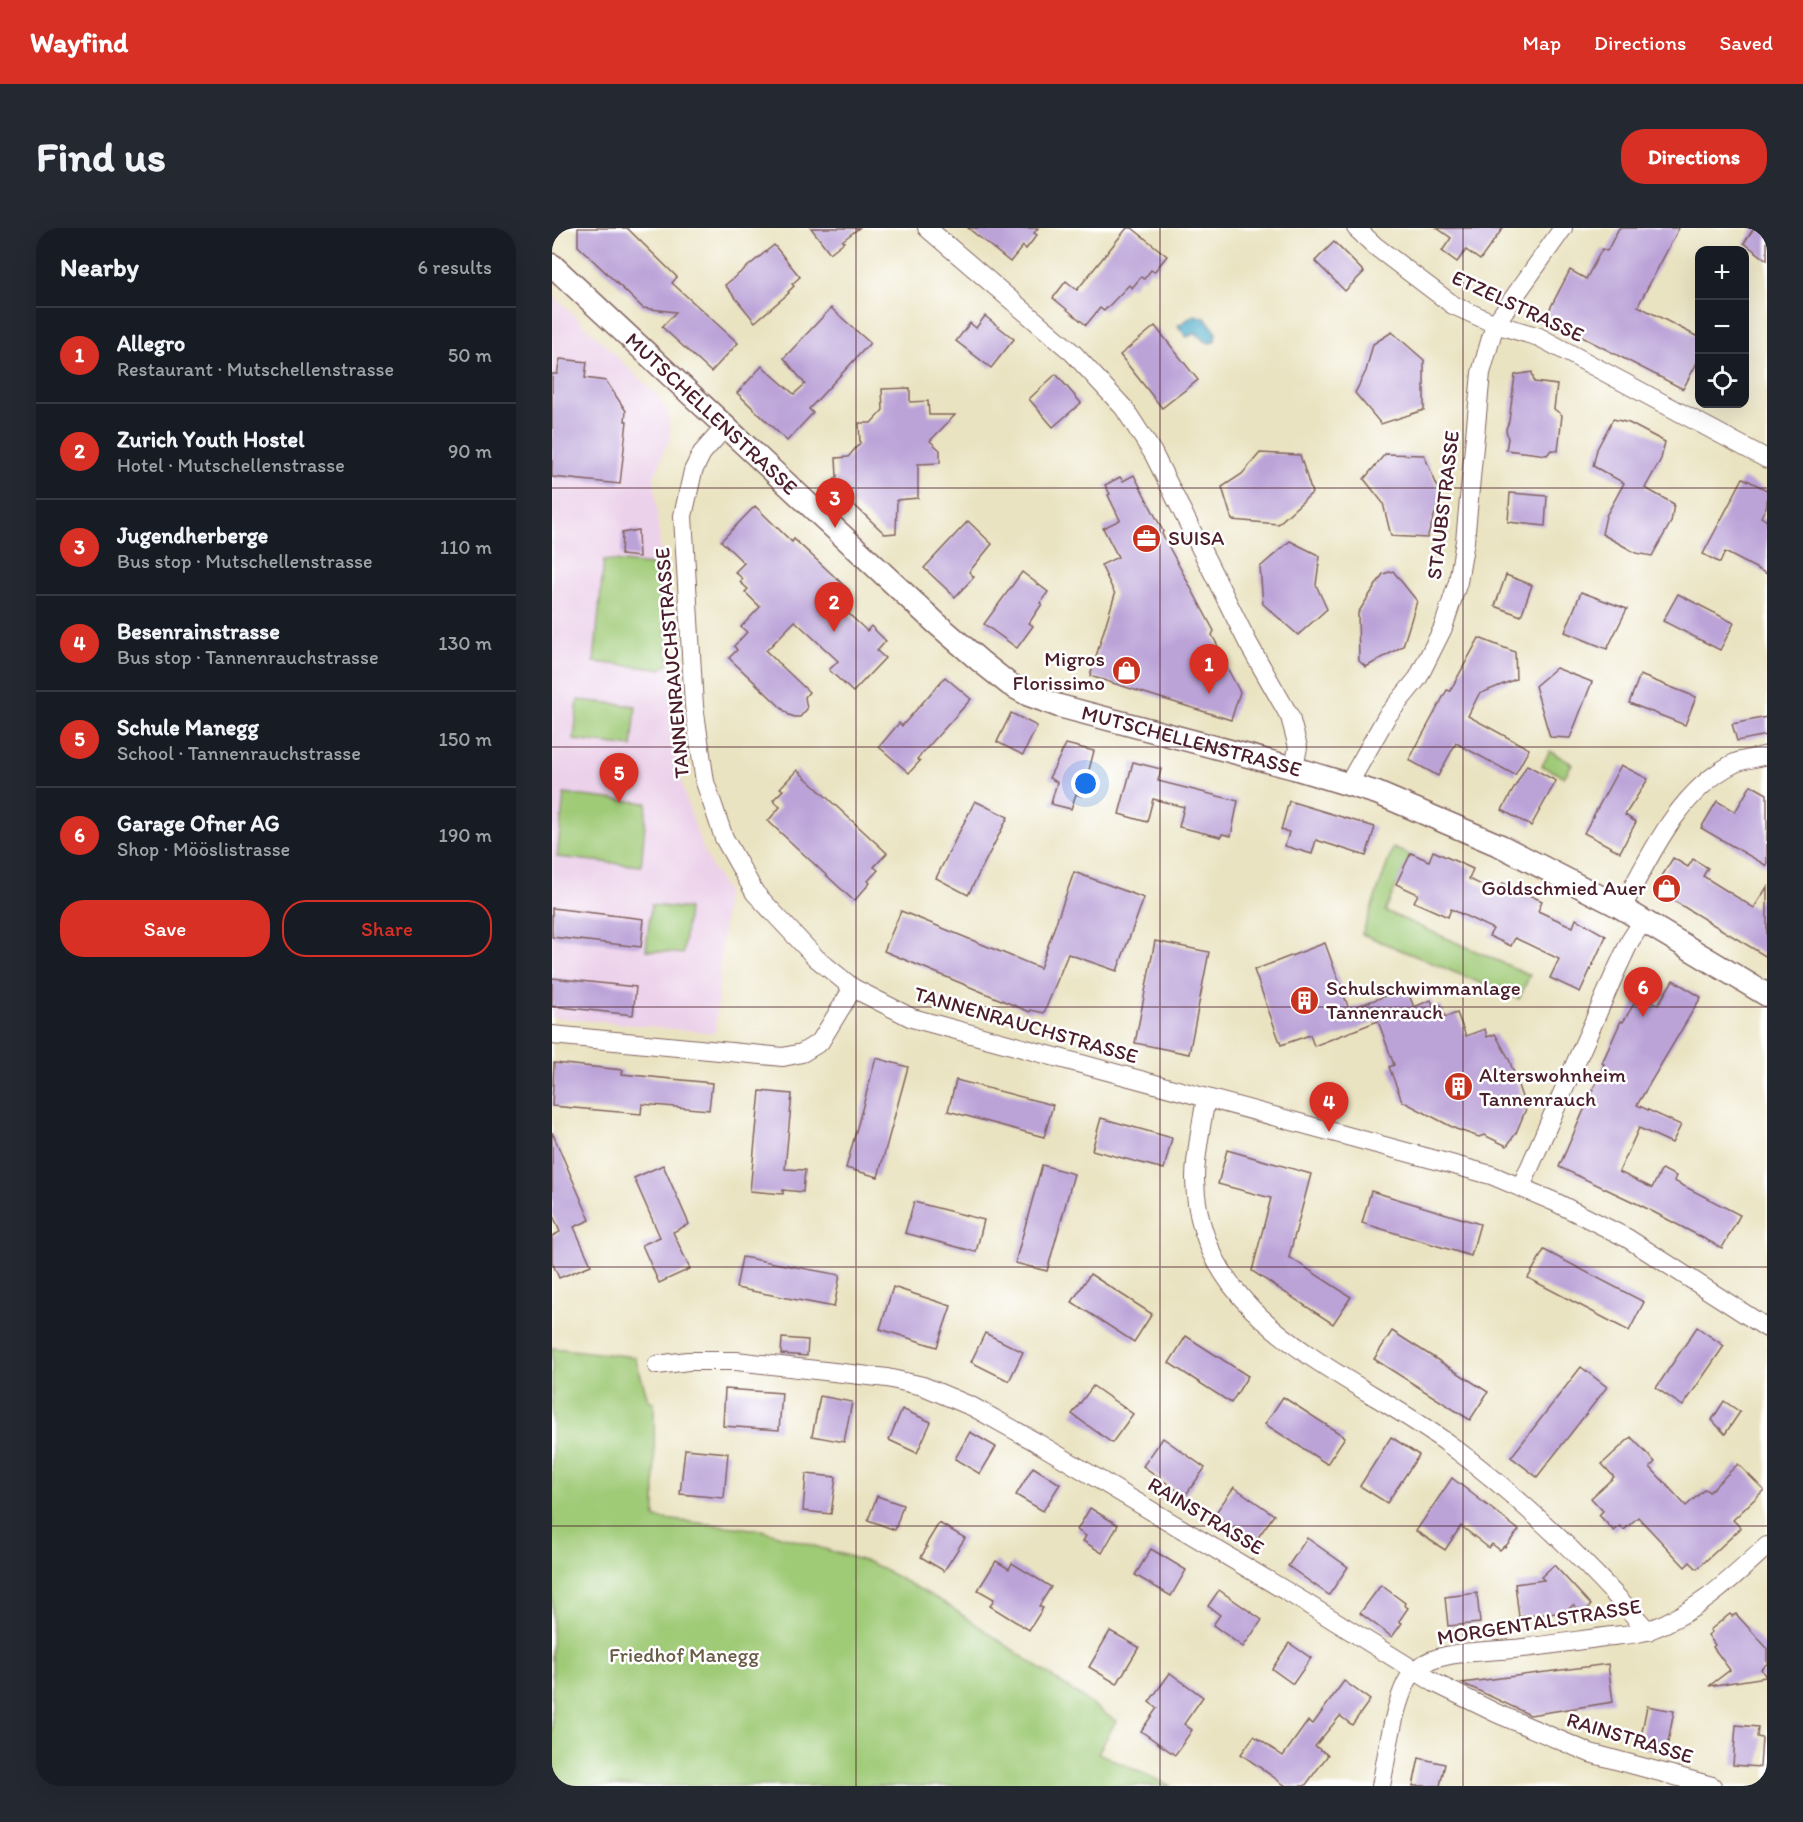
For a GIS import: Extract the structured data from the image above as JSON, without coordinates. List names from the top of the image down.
{
  "streets": {
    "street": [
      "ETZELSTRASSE",
      "MUTSCHELLENSTRASSE",
      "STAUBSTRASSE",
      "TANNENRAUCHSTRASSE",
      "RAINSTRASSE",
      "MORGENTALSTRASSE"
    ]
  },
  "crossings": [
    ["ETZELSTRASSE", "STAUBSTRASSE"],
    ["MUTSCHELLENSTRASSE", "STAUBSTRASSE"],
    ["MUTSCHELLENSTRASSE", "TANNENRAUCHSTRASSE"],
    ["RAINSTRASSE", "MORGENTALSTRASSE"]
  ],
  "parks": ["Friedhof Manegg"],
  "places": {
    "office": ["SUISA"],
    "shop": ["Migros Florissimo", "Goldschmied Auer"],
    "building": ["Schulschwimmanlage Tannenrauch", "Alterswohnheim Tannenrauch"]
  },
  "page": {
    "header": "Wayfind",
    "nav": ["Map", "Directions", "Saved"],
    "buttons": [
      "Directions",
      ["Save", "Share"]
    ],
    "title": "Find us",
    "heading": ["Nearby", "6 results"],
    "map_buttons": ["+", "−"],
    "list": [
      {
        "mark": "1",
        "name": "Allegro",
        "note": "Restaurant · Mutschellenstrasse",
        "value": "50 m"
      },
      {
        "mark": "2",
        "name": "Zurich Youth Hostel",
        "note": "Hotel · Mutschellenstrasse",
        "value": "90 m"
      },
      {
        "mark": "3",
        "name": "Jugendherberge",
        "note": "Bus stop · Mutschellenstrasse",
        "value": "110 m"
      },
      {
        "mark": "4",
        "name": "Besenrainstrasse",
        "note": "Bus stop · Tannenrauchstrasse",
        "value": "130 m"
      },
      {
        "mark": "5",
        "name": "Schule Manegg",
        "note": "School · Tannenrauchstrasse",
        "value": "150 m"
      },
      {
        "mark": "6",
        "name": "Garage Ofner AG",
        "note": "Shop · Mööslistrasse",
        "value": "190 m"
      }
    ],
    "pins": [
      "3",
      "2",
      "1",
      "5",
      "6",
      "4"
    ]
  }
}
